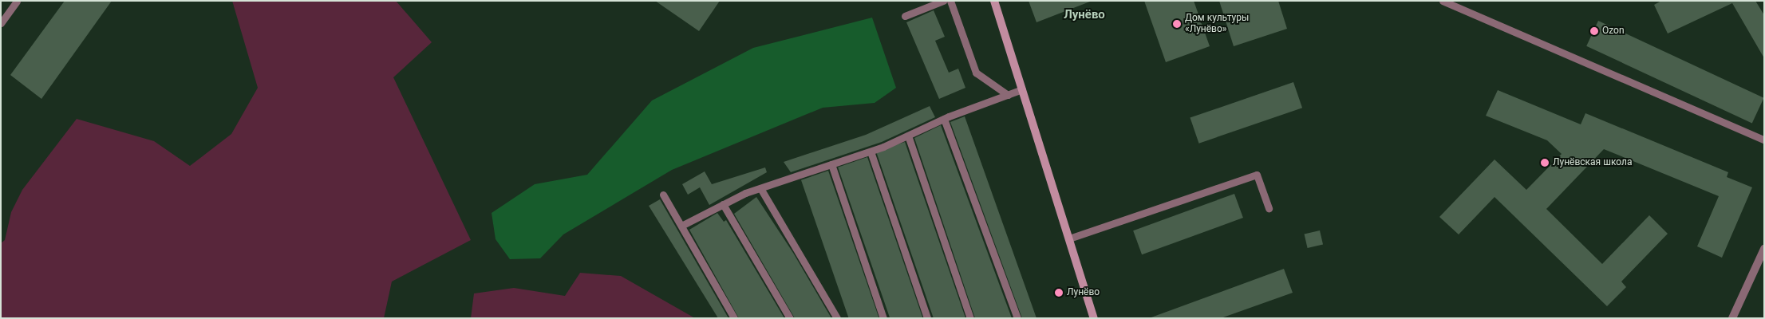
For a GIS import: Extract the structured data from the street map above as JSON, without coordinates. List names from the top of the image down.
{
  "districts": ["Лунёво"],
  "places": [
    "Дом культуры «Лунёво»",
    "Ozon",
    "Лунёвская школа",
    "Лунёво"
  ]
}
